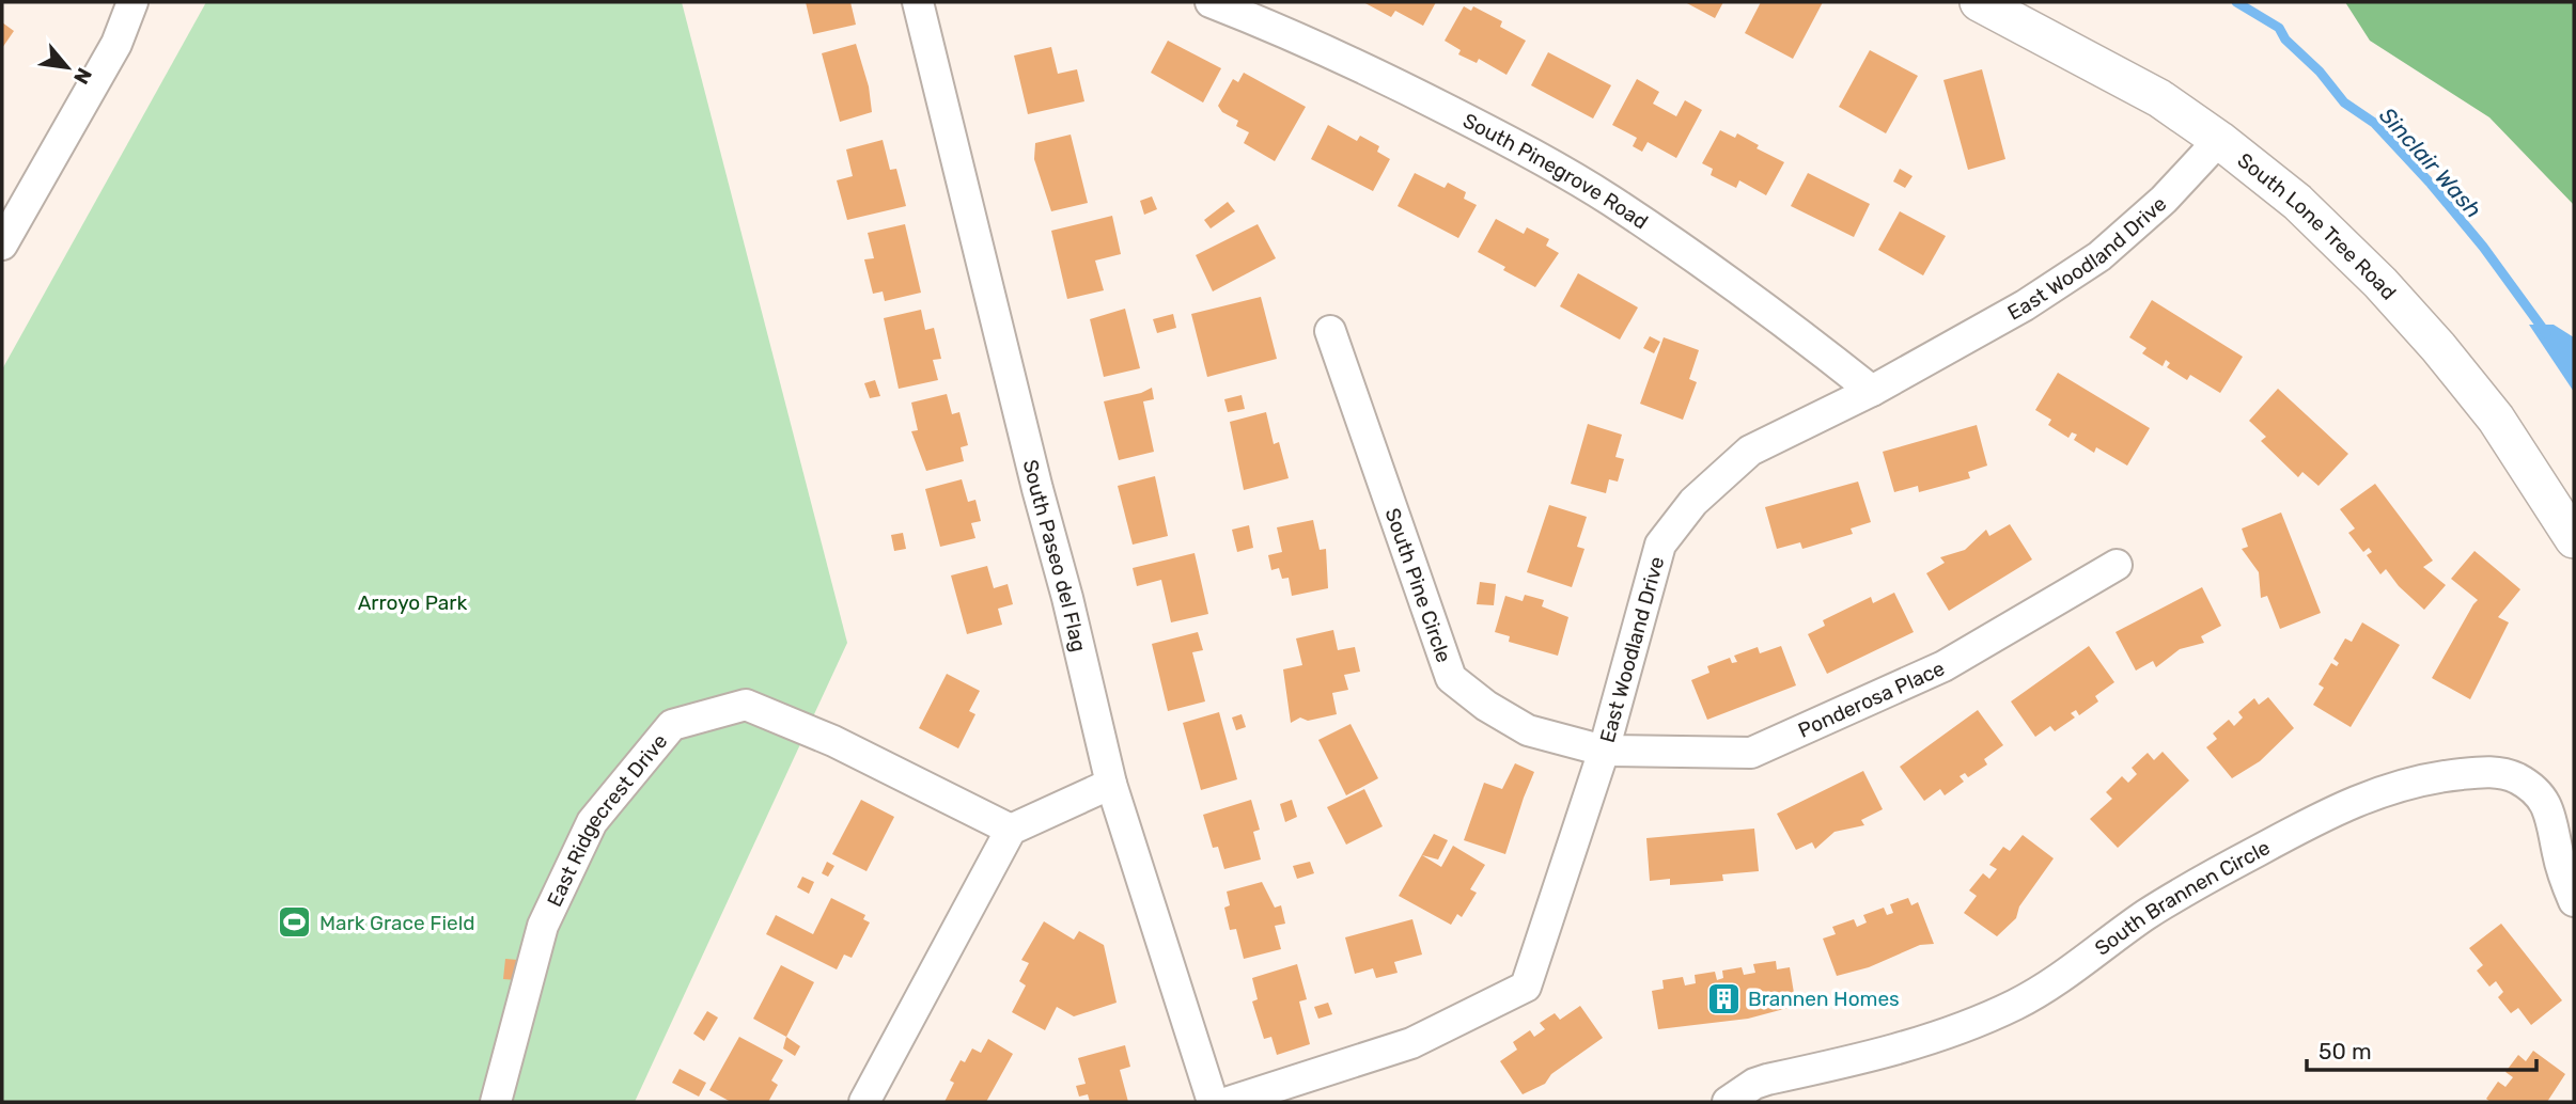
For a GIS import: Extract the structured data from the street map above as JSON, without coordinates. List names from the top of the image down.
{
  "streets": {
    "main road": ["South Lone Tree Road"],
    "street": [
      "South Pinegrove Road",
      "East Woodland Drive",
      "South Paseo del Flag",
      "South Pine Circle",
      "Ponderosa Place",
      "East Ridgecrest Drive",
      "South Brannen Circle"
    ]
  },
  "crossings": [
    ["South Pinegrove Road", "East Woodland Drive"],
    ["South Lone Tree Road", "East Woodland Drive"],
    ["East Woodland Drive", "South Pine Circle"],
    ["East Woodland Drive", "Ponderosa Place"],
    ["South Pine Circle", "Ponderosa Place"]
  ],
  "water": ["Sinclair Wash"],
  "parks": ["Arroyo Park"],
  "places": {
    "sports": ["Mark Grace Field"],
    "building": ["Brannen Homes"]
  },
  "scale_bar": "50 m",
  "north": "bottom right"
}
